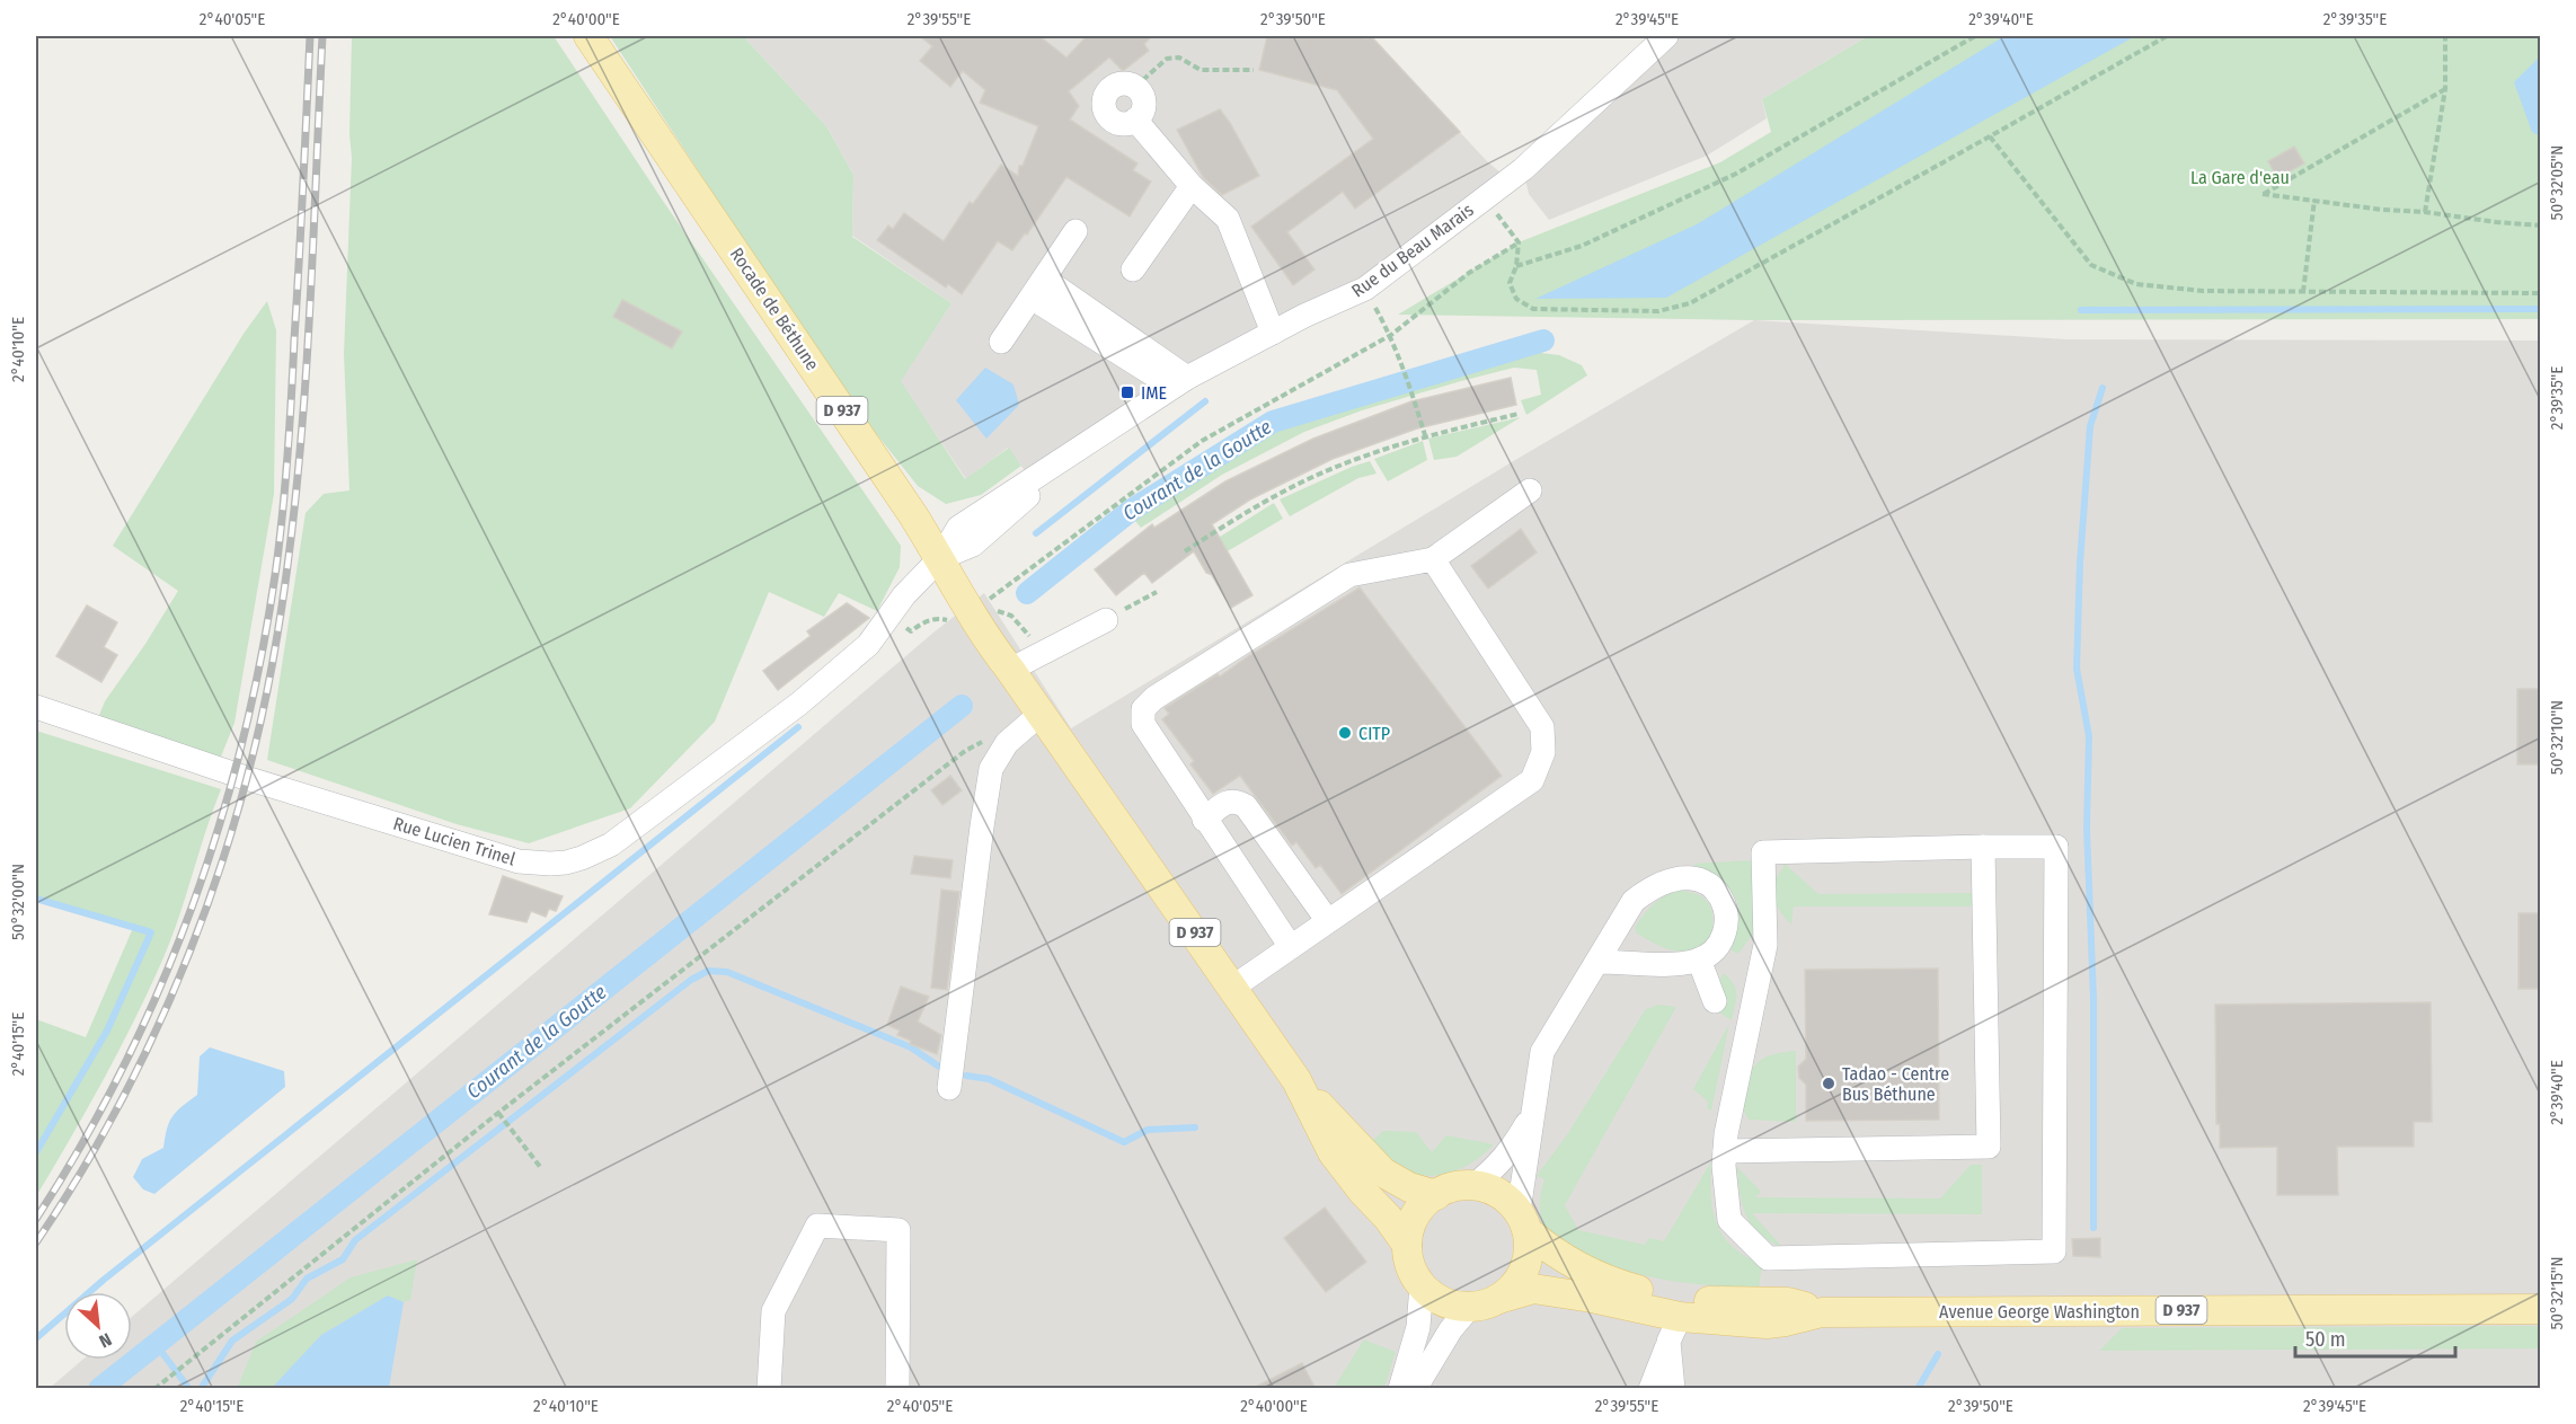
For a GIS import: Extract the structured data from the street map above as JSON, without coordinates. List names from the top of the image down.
{
  "streets": {
    "main road": ["Rocade de Béthune", "D 937", "Avenue George Washington"],
    "street": ["Rue du Beau Marais", "Rue Lucien Trinel"]
  },
  "crossings": [
    ["Rue du Beau Marais", "Rocade de Béthune"],
    ["Rue du Beau Marais", "Rue Lucien Trinel"],
    ["Rocade de Béthune", "D 937"],
    ["Rocade de Béthune", "Rue Lucien Trinel"],
    ["D 937", "Avenue George Washington"]
  ],
  "water": ["Courant de la Goutte"],
  "parks": ["La Gare d'eau"],
  "places": {
    "transit": ["IME"],
    "other": ["CITP", "Tadao - Centre Bus Béthune"]
  },
  "scale_bar": "50 m",
  "north": "bottom right",
  "coordinates": [
    "2°40'05\"E",
    "2°40'00\"E",
    "2°39'55\"E",
    "2°39'50\"E",
    "2°39'45\"E",
    "2°39'40\"E",
    "2°39'35\"E",
    "50°32'05\"N",
    "2°40'10\"E",
    "50°32'10\"N",
    "50°32'00\"N",
    "2°40'15\"E",
    "50°32'15\"N"
  ]
}
